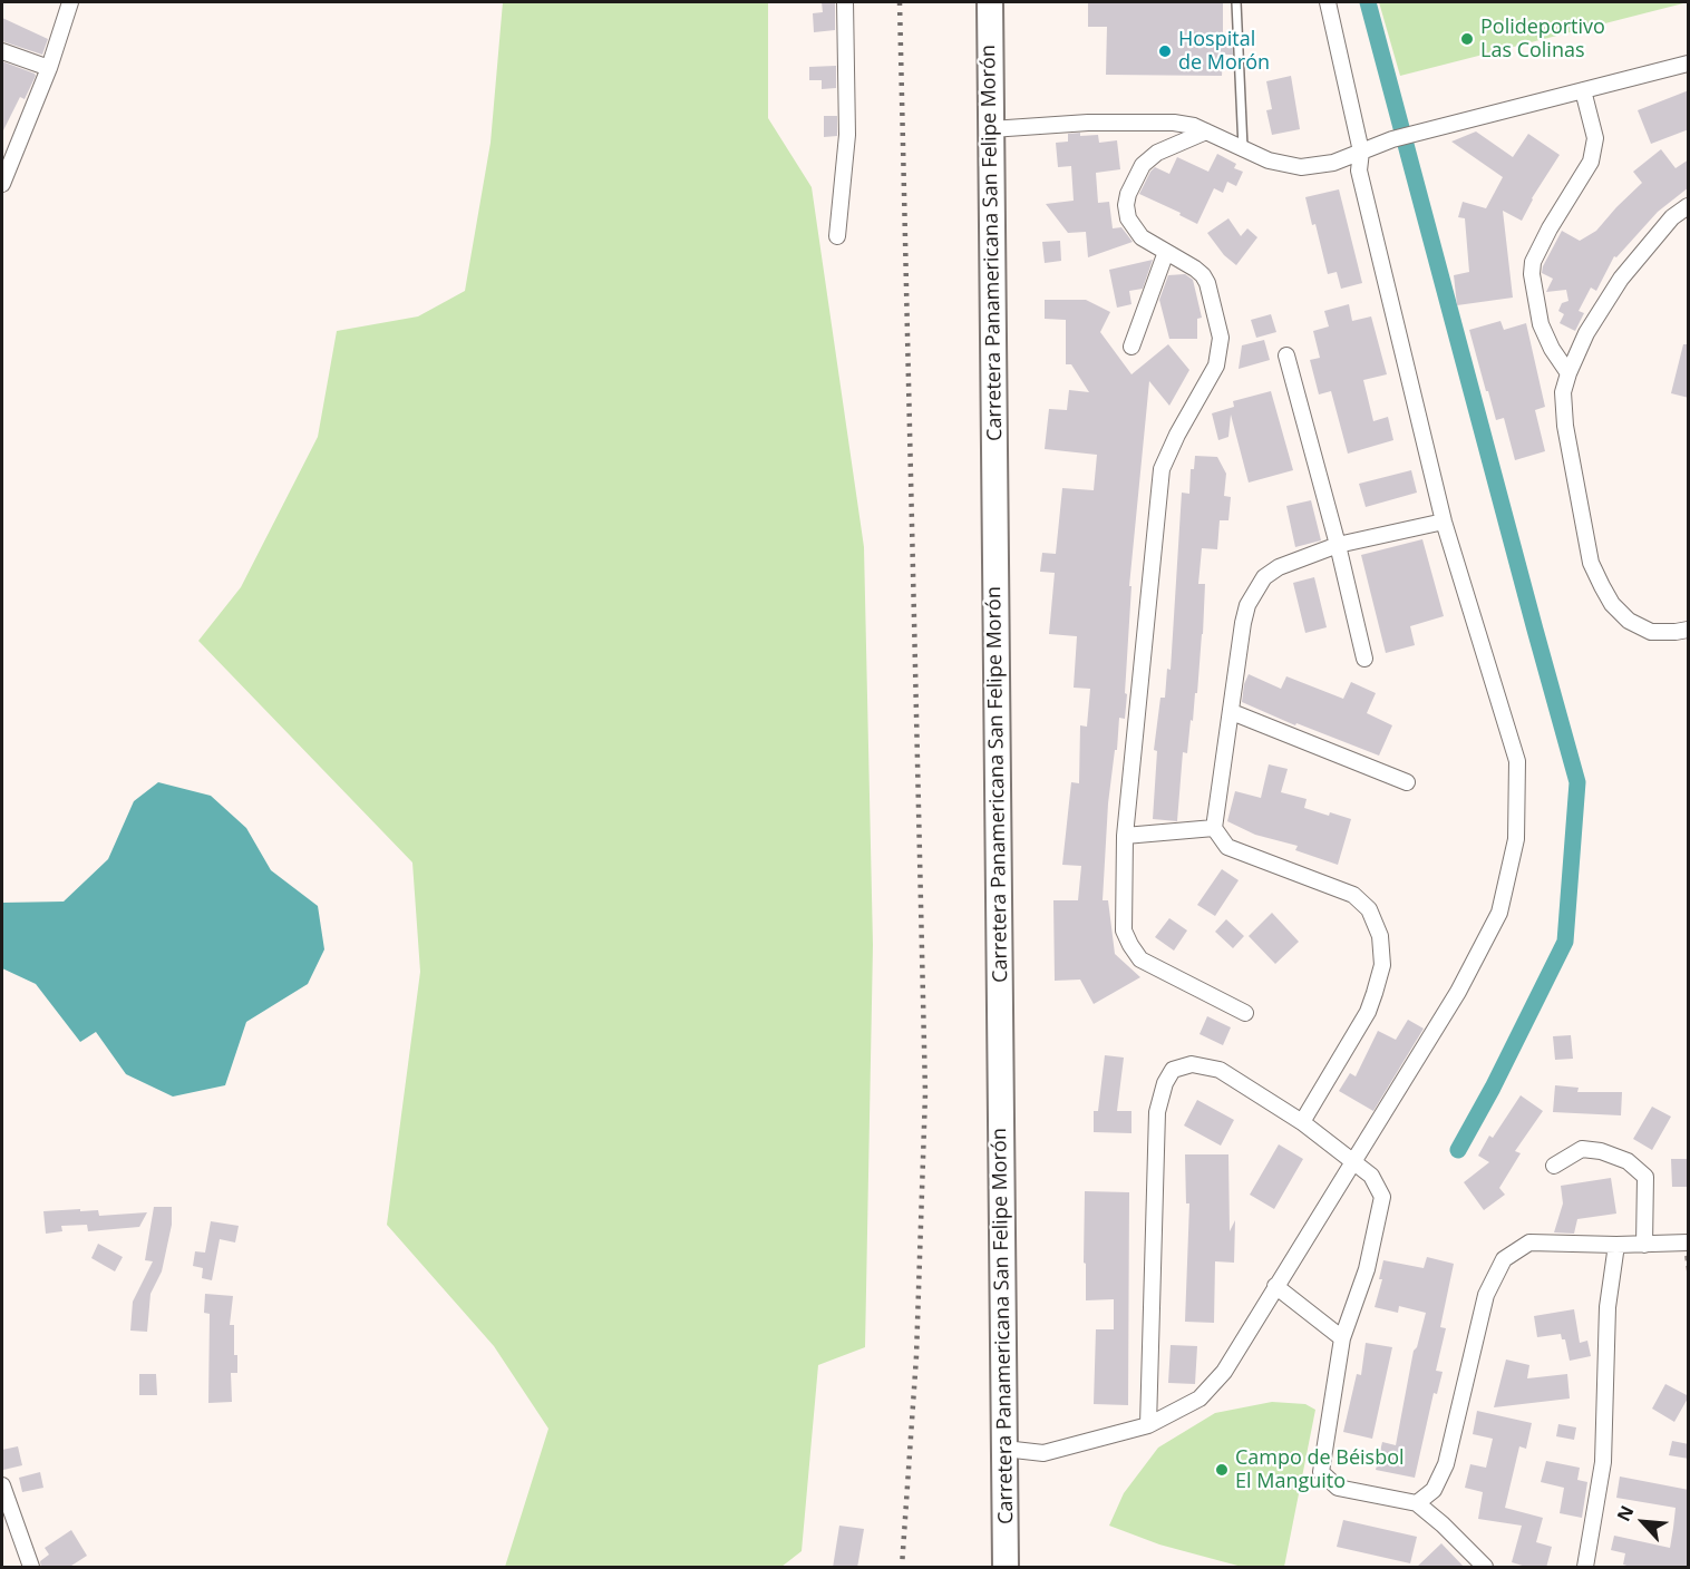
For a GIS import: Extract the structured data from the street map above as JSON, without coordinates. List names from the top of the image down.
{
  "streets": {
    "main road": ["Carretera Panamericana San Felipe Morón"]
  },
  "places": ["Polideportivo Las Colinas", "Hospital de Morón", "Campo de Béisbol El Manguito"],
  "north": "top left"
}
